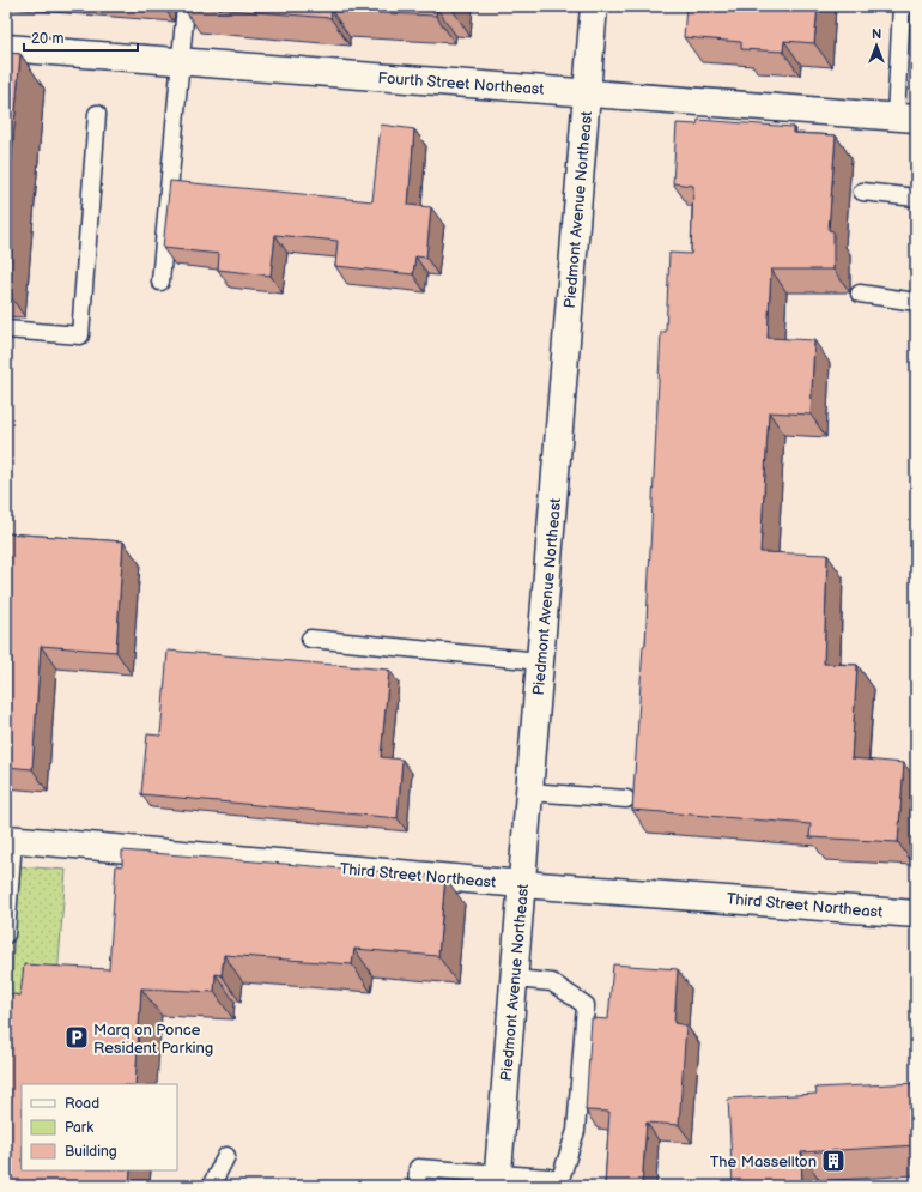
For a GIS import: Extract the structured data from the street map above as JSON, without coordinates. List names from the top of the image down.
{
  "streets": {
    "street": ["Fourth Street Northeast", "Piedmont Avenue Northeast", "Third Street Northeast"]
  },
  "crossings": [
    ["Fourth Street Northeast", "Piedmont Avenue Northeast"],
    ["Piedmont Avenue Northeast", "Third Street Northeast"]
  ],
  "places": {
    "parking": ["Marq on Ponce Resident Parking"],
    "building": ["The Massellton"]
  },
  "legend": ["Road", "Park", "Building"],
  "scale_bar": "20 m",
  "north": "top"
}
